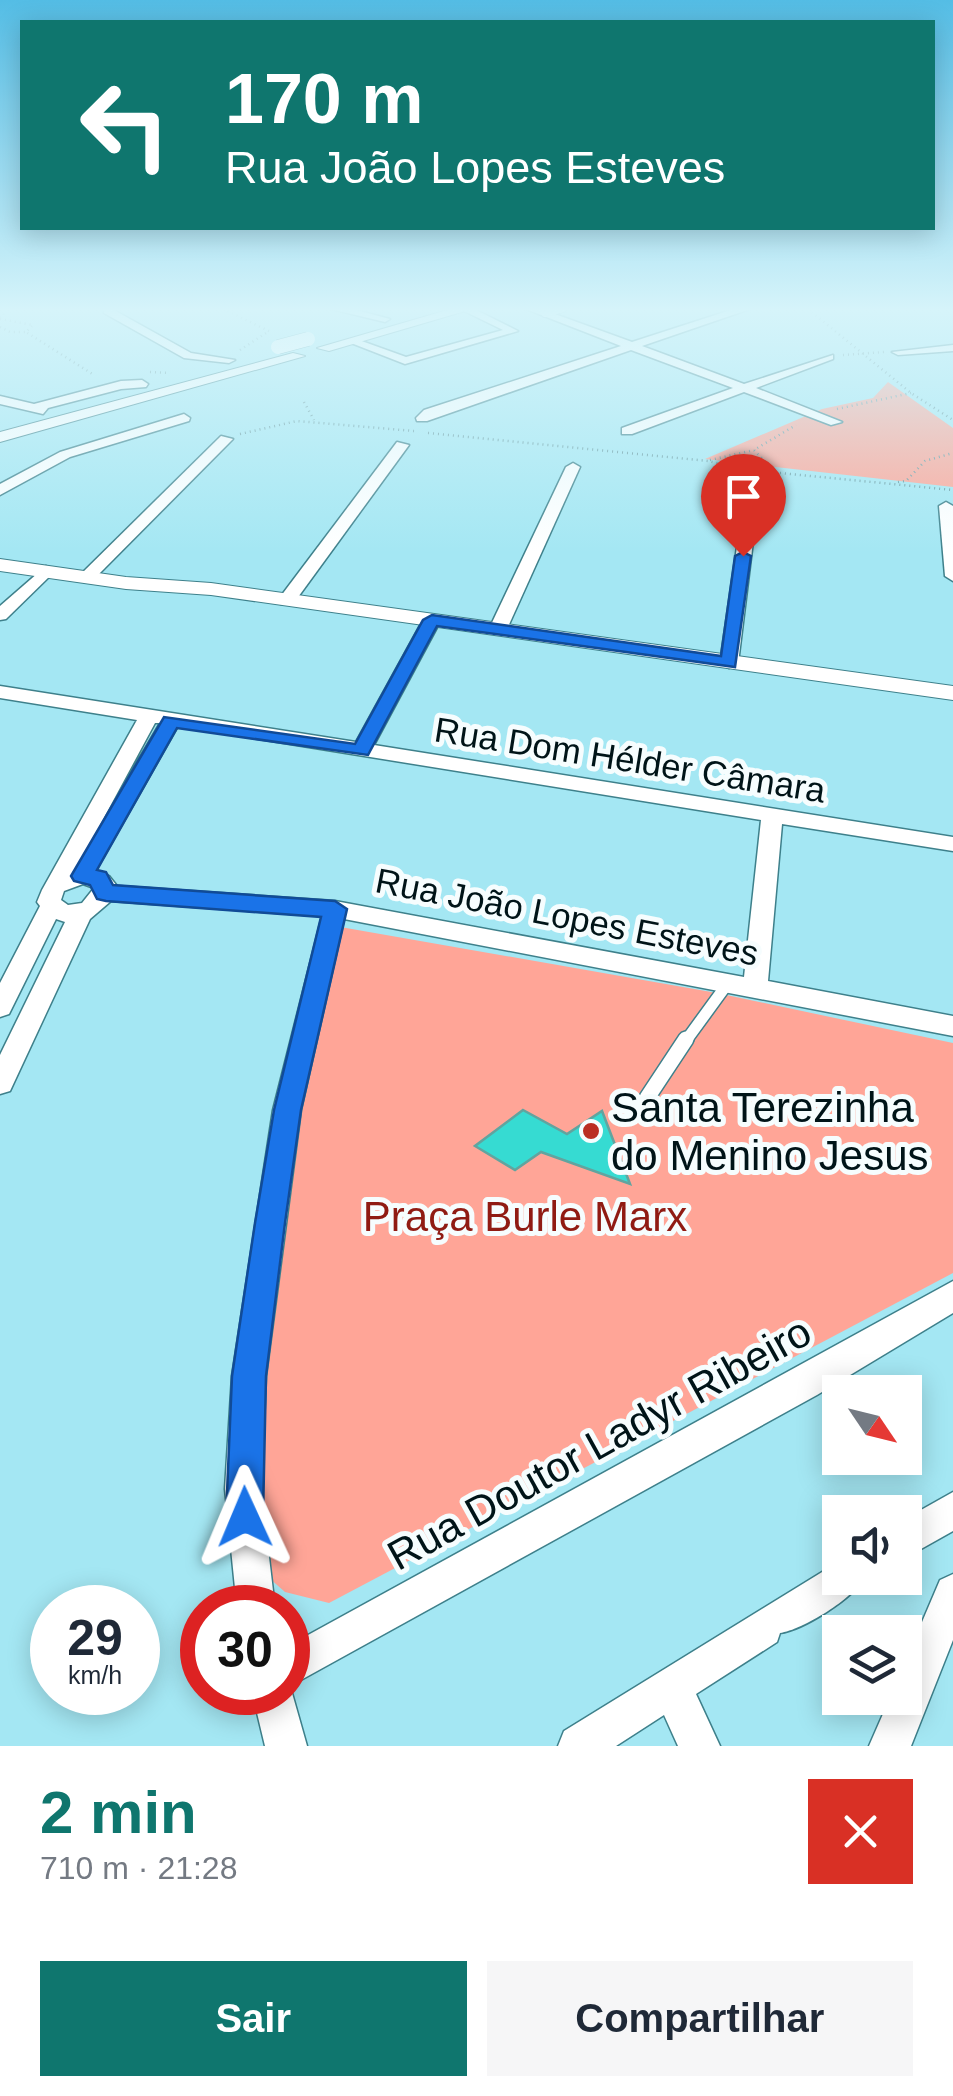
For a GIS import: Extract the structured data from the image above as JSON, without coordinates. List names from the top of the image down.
{
  "streets": {
    "street": ["Rua Dom Hélder Câmara", "Rua João Lopes Esteves", "Rua Doutor Ladyr Ribeiro"]
  },
  "parks": ["Praça Burle Marx"],
  "places": ["Santa Terezinha do Menino Jesus"],
  "north": "bottom right",
  "page": {
    "turn": ["170 m", "Rua João Lopes Esteves"],
    "speed": "29 km/h",
    "limit": "30",
    "heading": ["2 min", "710 m · 21:28"],
    "buttons": ["Sair", "Compartilhar"]
  }
}
